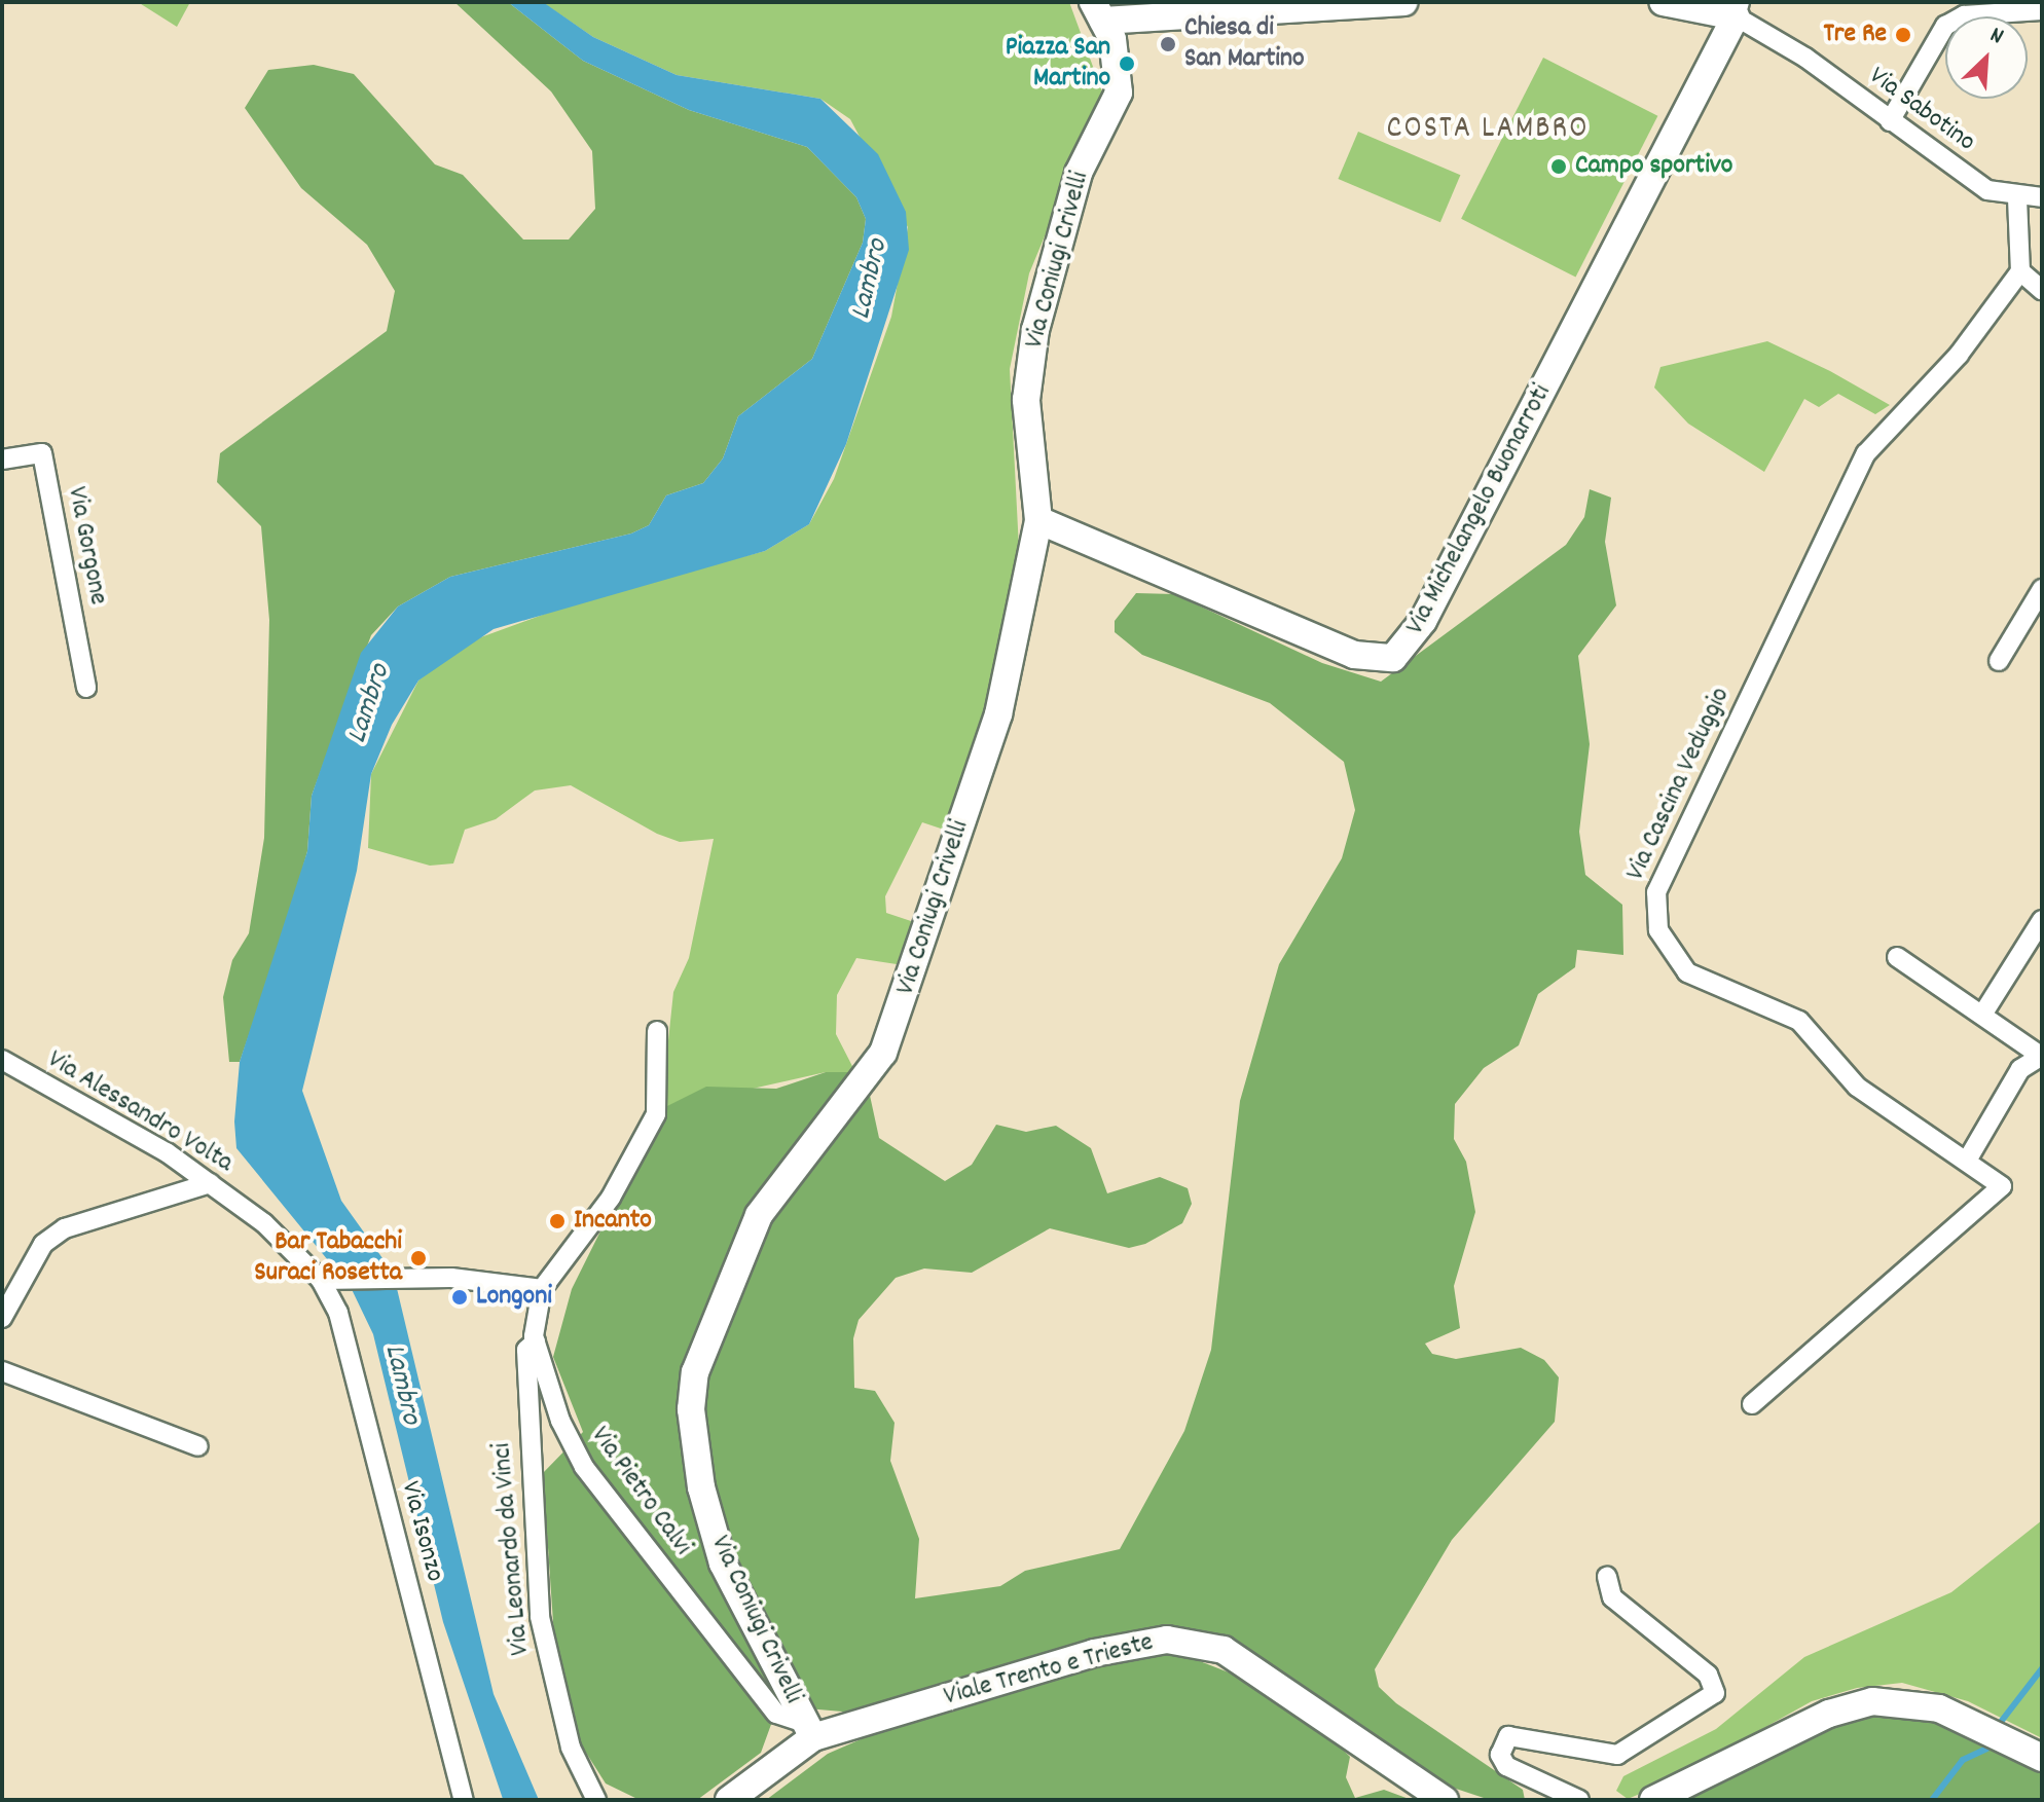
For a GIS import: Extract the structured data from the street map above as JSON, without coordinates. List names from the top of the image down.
{
  "streets": {
    "street": [
      "Via Sabotino",
      "Via Coniugi Crivelli",
      "Via Michelangelo Buonarroti",
      "Via Gorgone",
      "Via Cascina Veduggio",
      "Via Alessandro Volta",
      "Via Pietro Calvi",
      "Via Isonzo",
      "Via Leonardo da Vinci",
      "Viale Trento e Trieste"
    ]
  },
  "crossings": [
    ["Via Sabotino", "Via Michelangelo Buonarroti"],
    ["Via Coniugi Crivelli", "Via Michelangelo Buonarroti"],
    ["Via Coniugi Crivelli", "Via Pietro Calvi"],
    ["Via Coniugi Crivelli", "Viale Trento e Trieste"],
    ["Via Alessandro Volta", "Via Isonzo"],
    ["Via Pietro Calvi", "Via Leonardo da Vinci"],
    ["Via Pietro Calvi", "Viale Trento e Trieste"]
  ],
  "districts": ["COSTA LAMBRO"],
  "water": ["Lambro"],
  "places": [
    "Tre Re",
    "Chiesa di San Martino",
    "Piazza San Martino",
    "Campo sportivo",
    "Incanto",
    "Bar Tabacchi Suraci Rosetta",
    "Longoni"
  ],
  "north": "top right"
}
